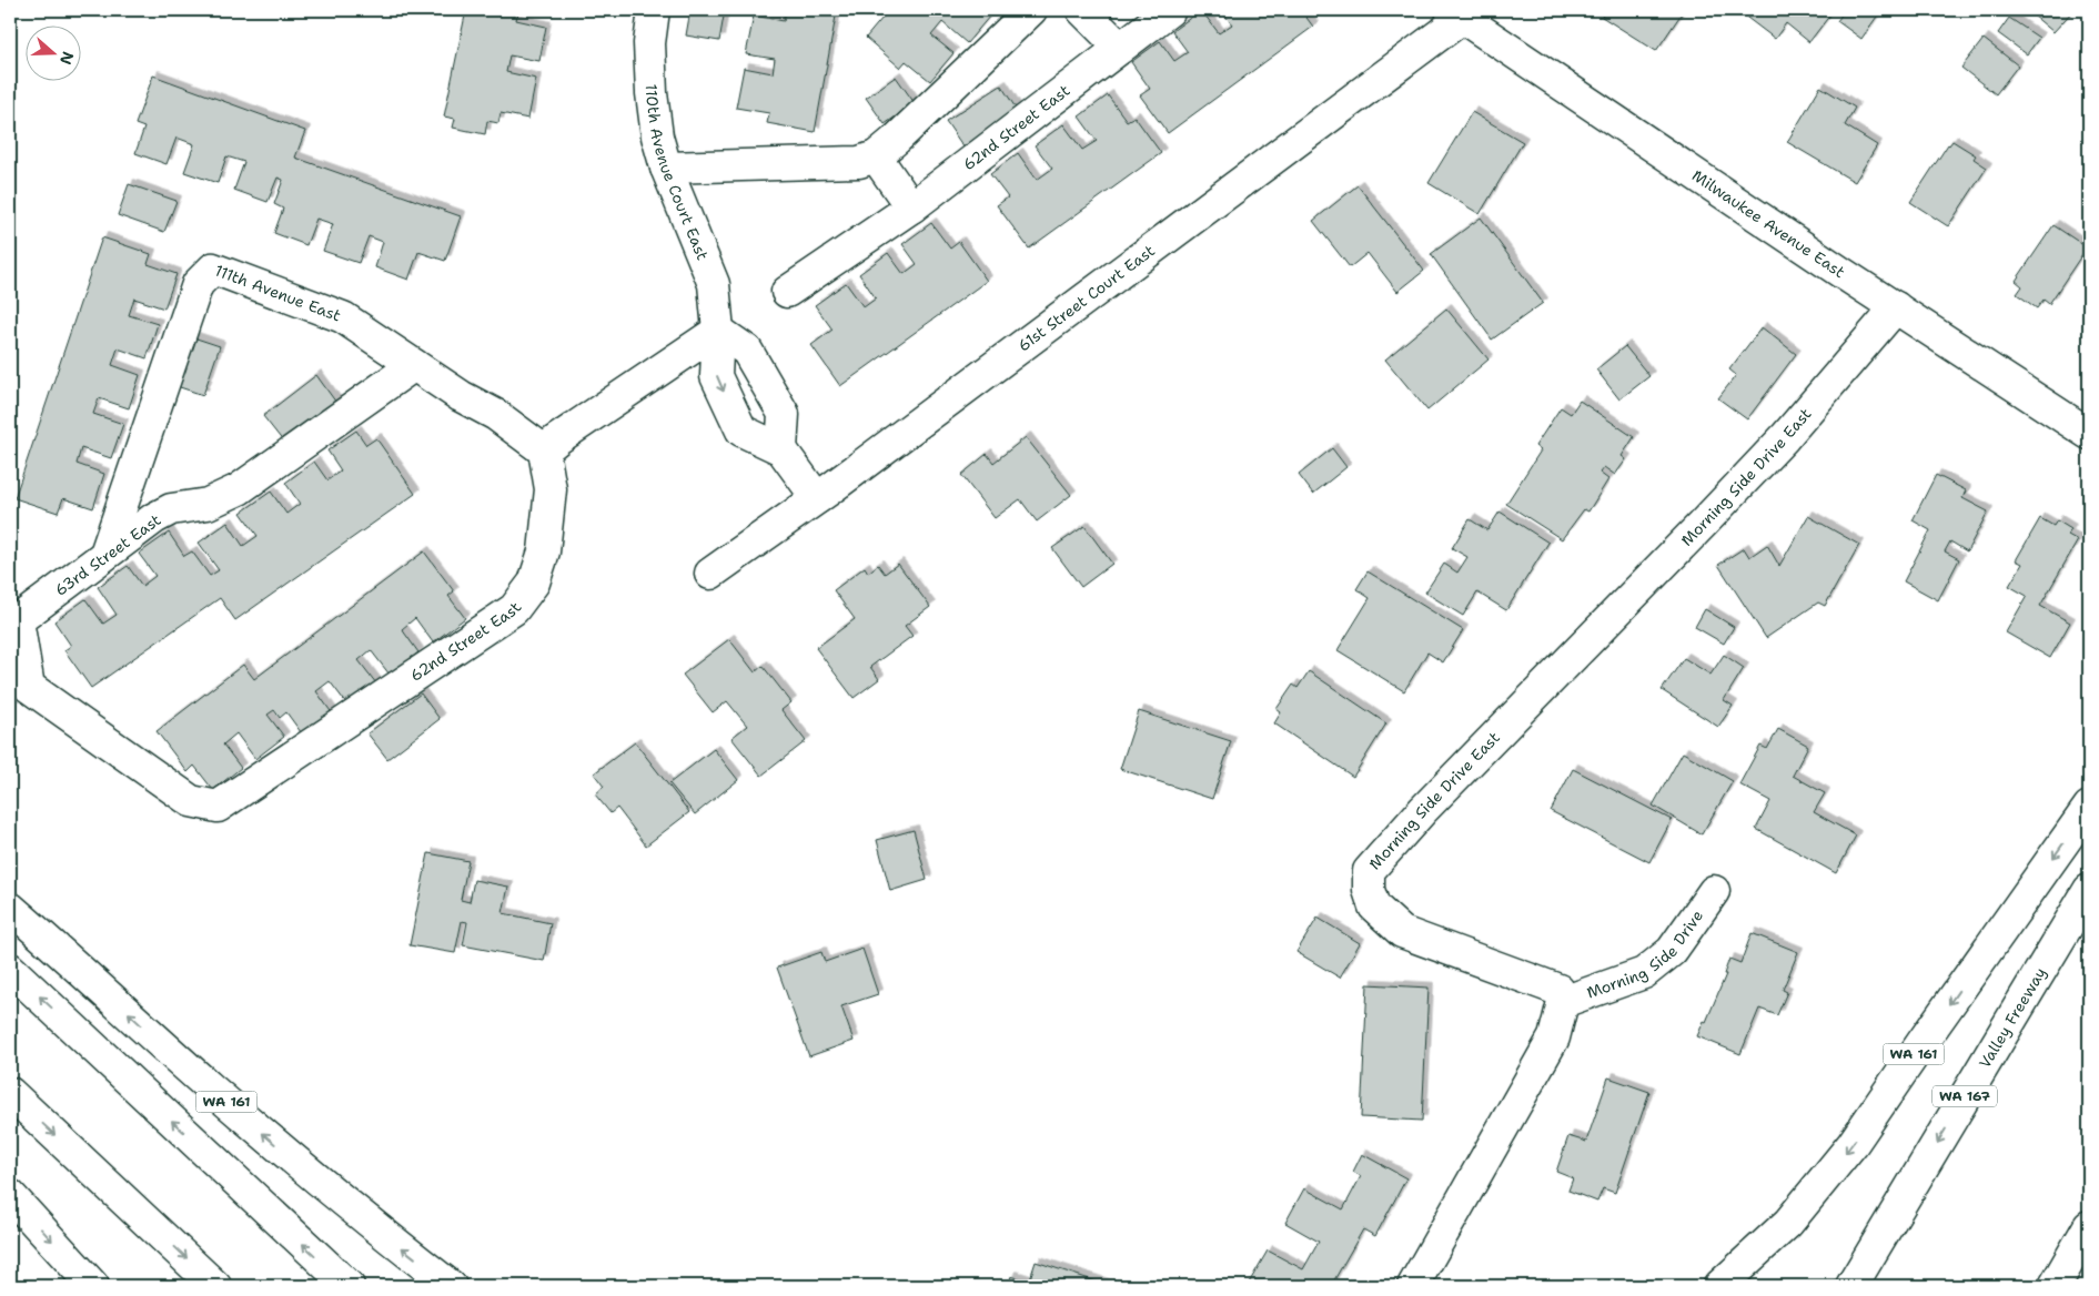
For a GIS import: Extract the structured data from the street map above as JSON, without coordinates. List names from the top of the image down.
{
  "streets": {
    "main road": [
      "62nd Street East",
      "110th Avenue Court East",
      "Milwaukee Avenue East",
      "111th Avenue East",
      "61st Street Court East",
      "Morning Side Drive East",
      "63rd Street East",
      "Morning Side Drive",
      "Valley Freeway",
      "WA 161",
      "WA 167"
    ]
  },
  "crossings": [
    ["62nd Street East", "111th Avenue East"],
    ["62nd Street East", "63rd Street East"],
    ["110th Avenue Court East", "61st Street Court East"],
    ["Milwaukee Avenue East", "61st Street Court East"],
    ["Milwaukee Avenue East", "Morning Side Drive East"],
    ["111th Avenue East", "63rd Street East"],
    ["Morning Side Drive East", "Morning Side Drive"]
  ],
  "north": "right"
}
